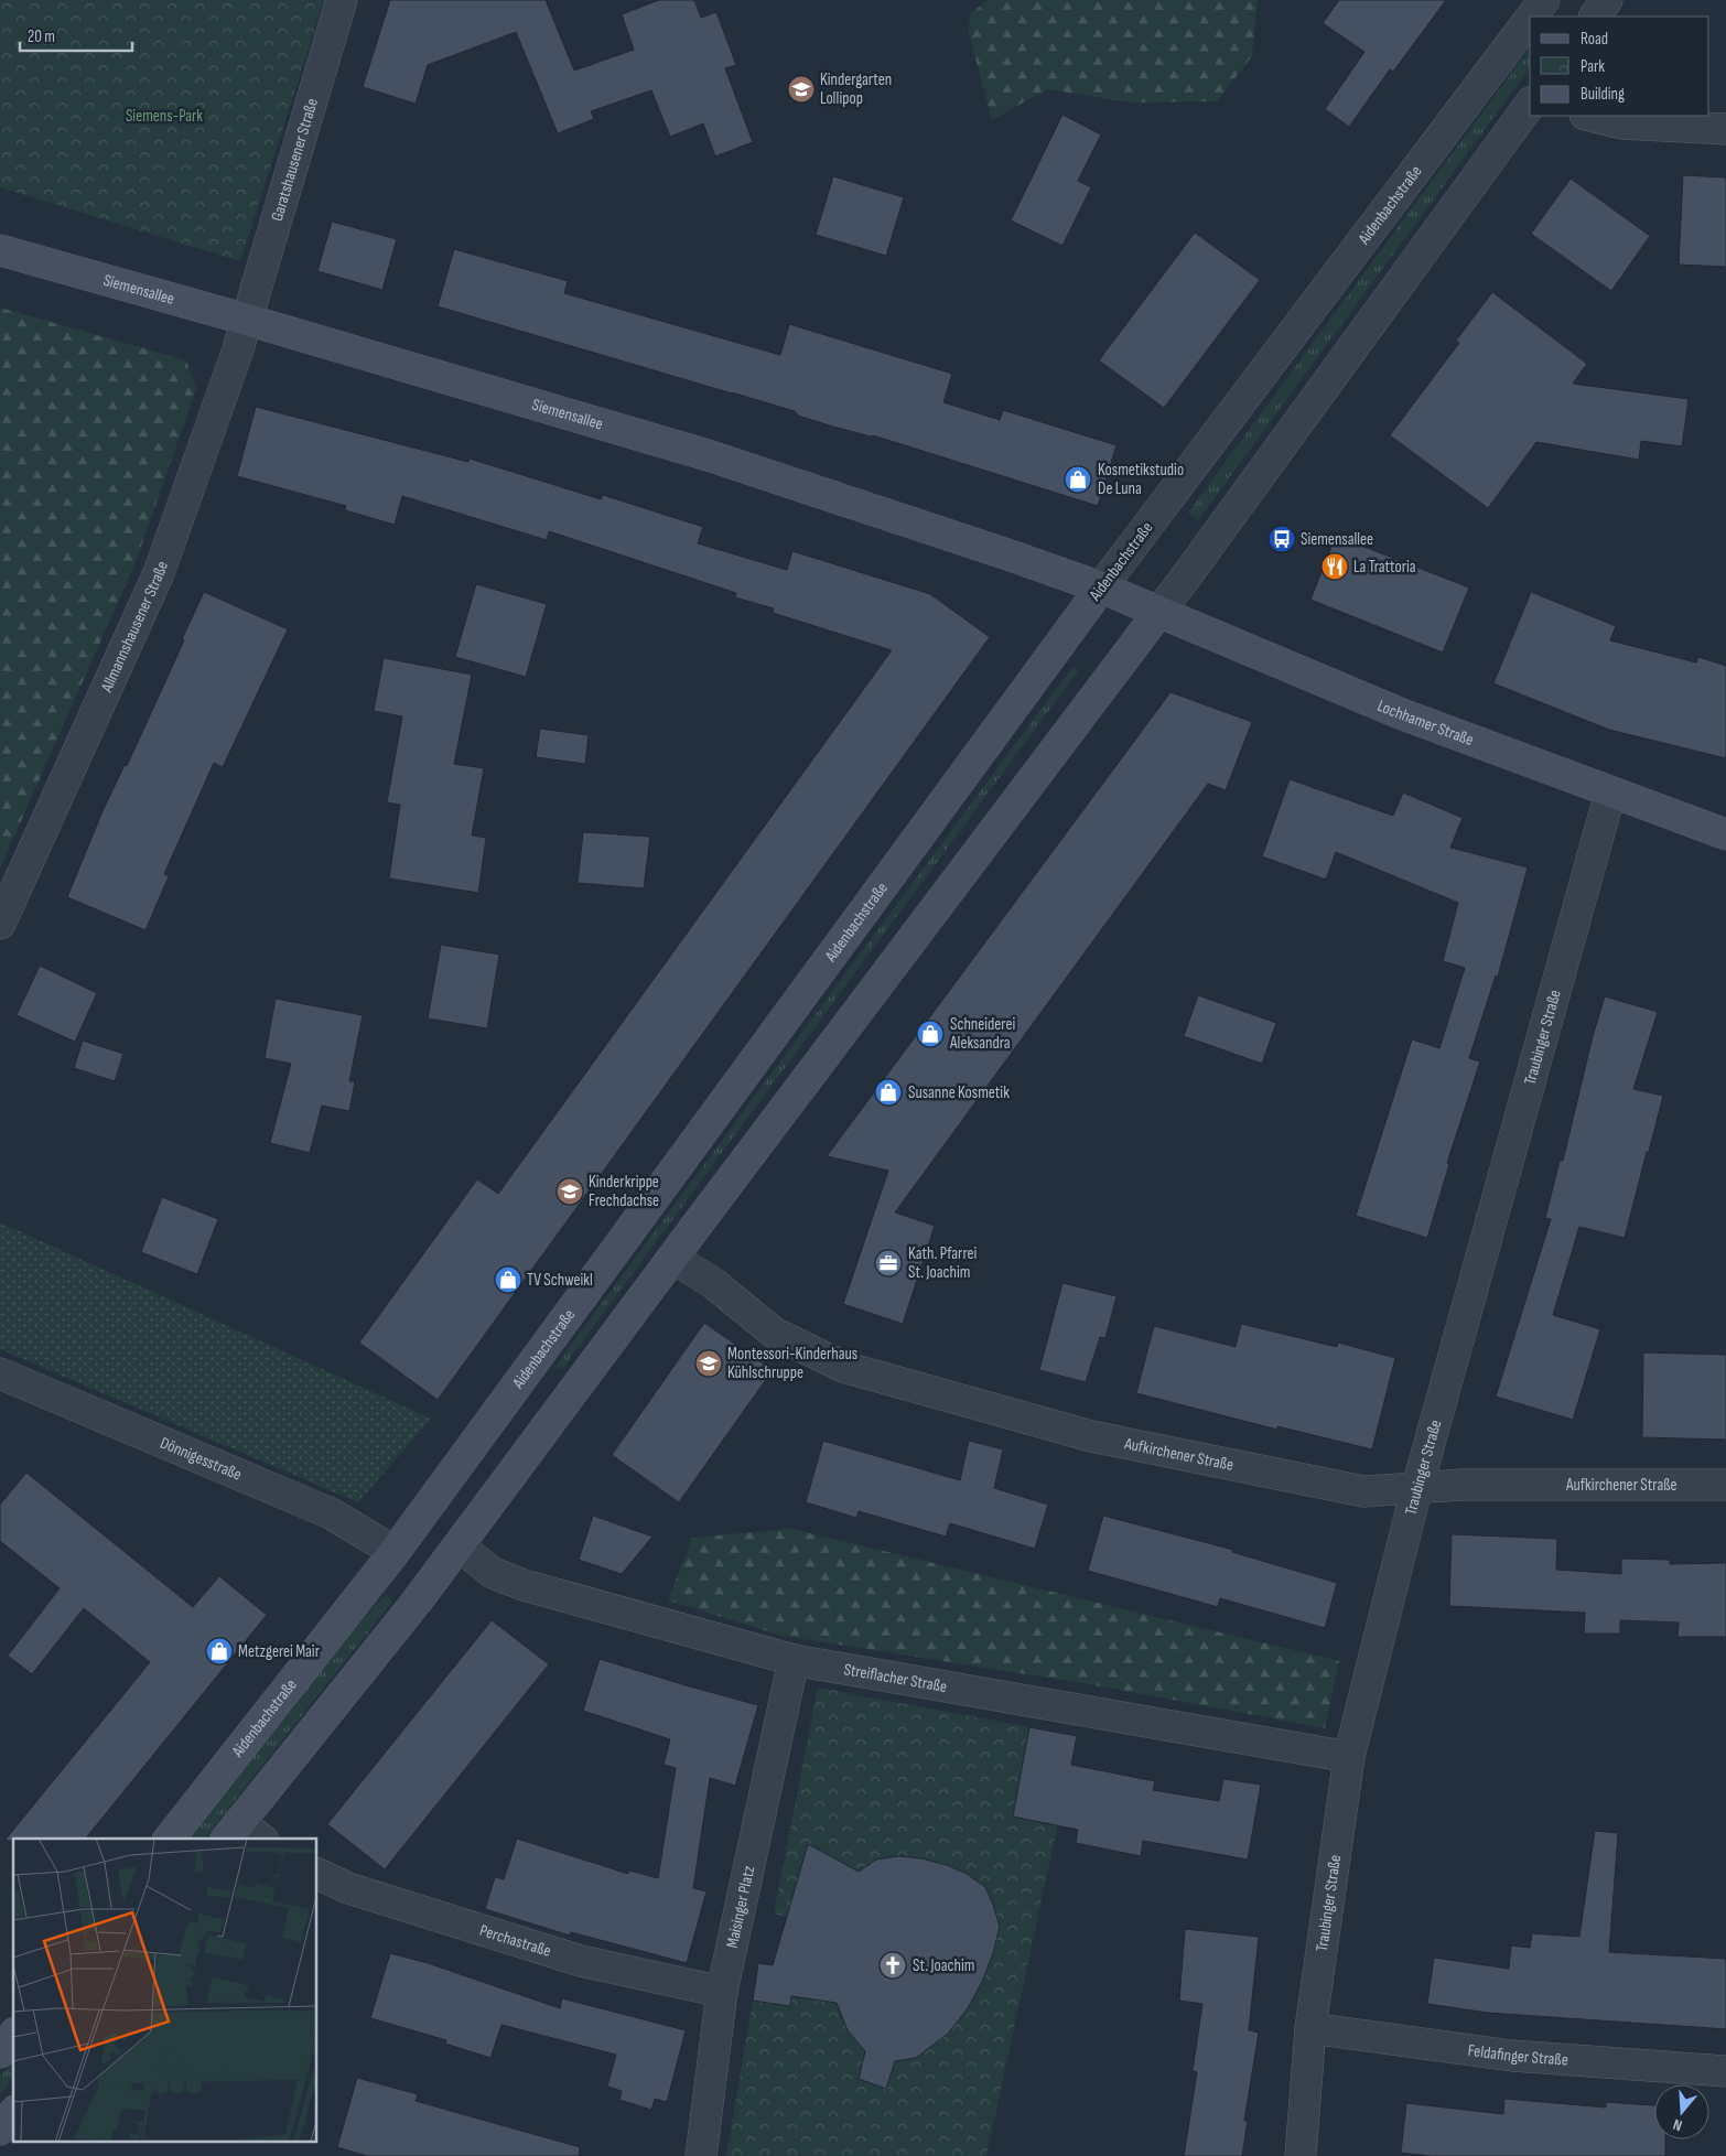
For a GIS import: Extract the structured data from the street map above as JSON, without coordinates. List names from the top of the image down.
{
  "streets": {
    "main road": ["Aidenbachstraße", "Siemensallee", "Lochhamer Straße"],
    "street": [
      "Garatshausener Straße",
      "Allmannshausener Straße",
      "Traubinger Straße",
      "Aufkirchener Straße",
      "Dönnigesstraße",
      "Streiflacher Straße",
      "Maisinger Platz",
      "Perchastraße",
      "Feldafinger Straße"
    ]
  },
  "crossings": [
    ["Garatshausener Straße", "Siemensallee"],
    ["Garatshausener Straße", "Allmannshausener Straße"],
    ["Aidenbachstraße", "Siemensallee"],
    ["Aidenbachstraße", "Dönnigesstraße"],
    ["Siemensallee", "Allmannshausener Straße"],
    ["Siemensallee", "Lochhamer Straße"],
    ["Lochhamer Straße", "Traubinger Straße"],
    ["Traubinger Straße", "Aufkirchener Straße"],
    ["Traubinger Straße", "Streiflacher Straße"],
    ["Traubinger Straße", "Feldafinger Straße"],
    ["Streiflacher Straße", "Maisinger Platz"],
    ["Maisinger Platz", "Perchastraße"]
  ],
  "parks": ["Siemens-Park"],
  "places": {
    "school or university": ["Kindergarten Lollipop", "Kinderkrippe Frechdachse", "Montessori-Kinderhaus Kühlschruppe"],
    "shop": [
      "Kosmetikstudio De Luna",
      "Schneiderei Aleksandra",
      "Susanne Kosmetik",
      "TV Schweikl",
      "Metzgerei Mair"
    ],
    "bus stop": ["Siemensallee"],
    "restaurant": ["La Trattoria"],
    "office": ["Kath. Pfarrei St. Joachim"],
    "church": ["St. Joachim"]
  },
  "legend": ["Road", "Park", "Building"],
  "scale_bar": "20 m",
  "north": "bottom"
}
